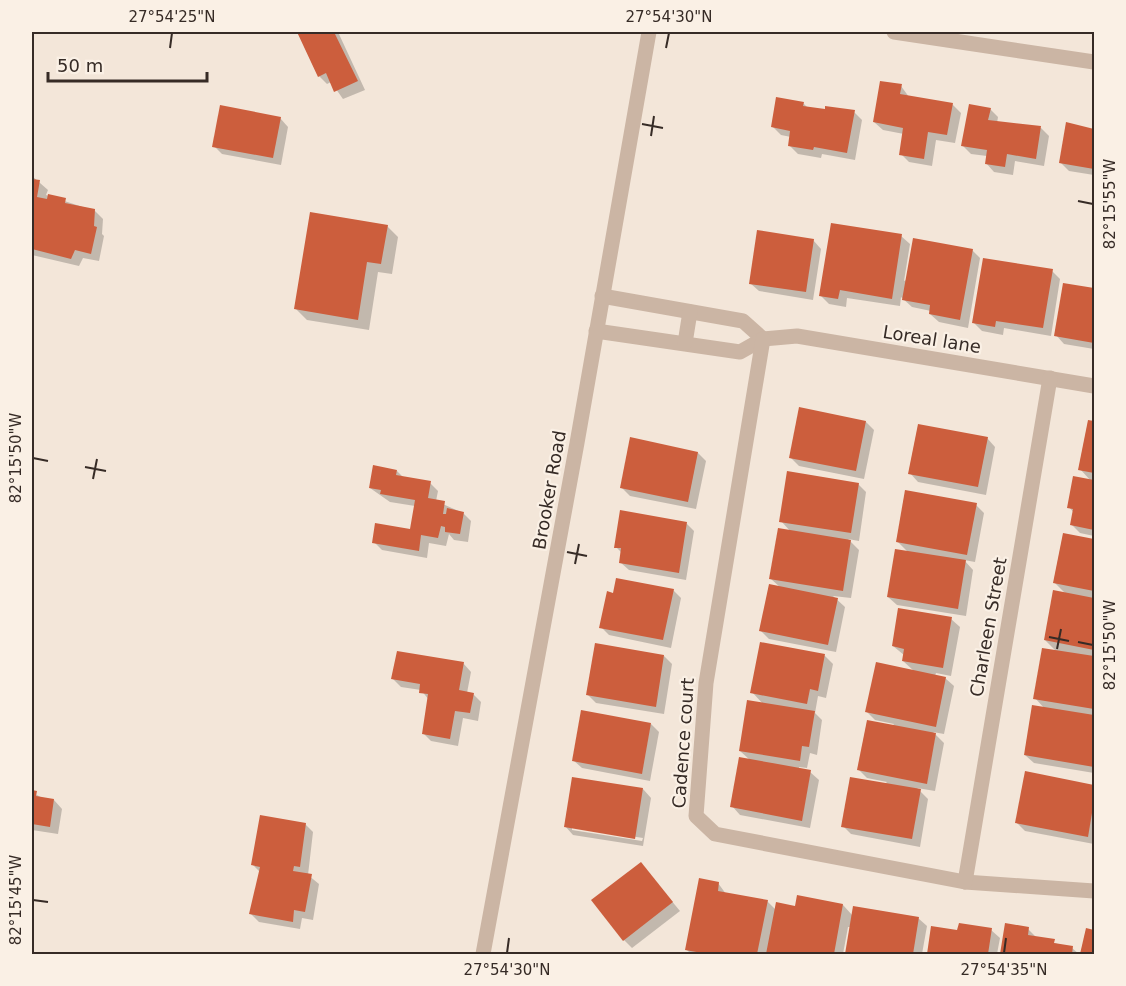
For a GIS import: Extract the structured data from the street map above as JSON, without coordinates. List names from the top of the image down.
{
  "streets": {
    "street": [
      "Loreal lane",
      "Brooker Road",
      "Charleen Street",
      "Cadence court"
    ]
  },
  "crossings": [
    ["Loreal lane", "Brooker Road"],
    ["Loreal lane", "Charleen Street"],
    ["Loreal lane", "Cadence court"],
    ["Charleen Street", "Cadence court"]
  ],
  "scale_bar": "50 m",
  "coordinates": [
    "27°54'25\"N",
    "27°54'30\"N",
    "82°15'55\"W",
    "82°15'50\"W",
    "82°15'45\"W",
    "27°54'35\"N"
  ]
}
